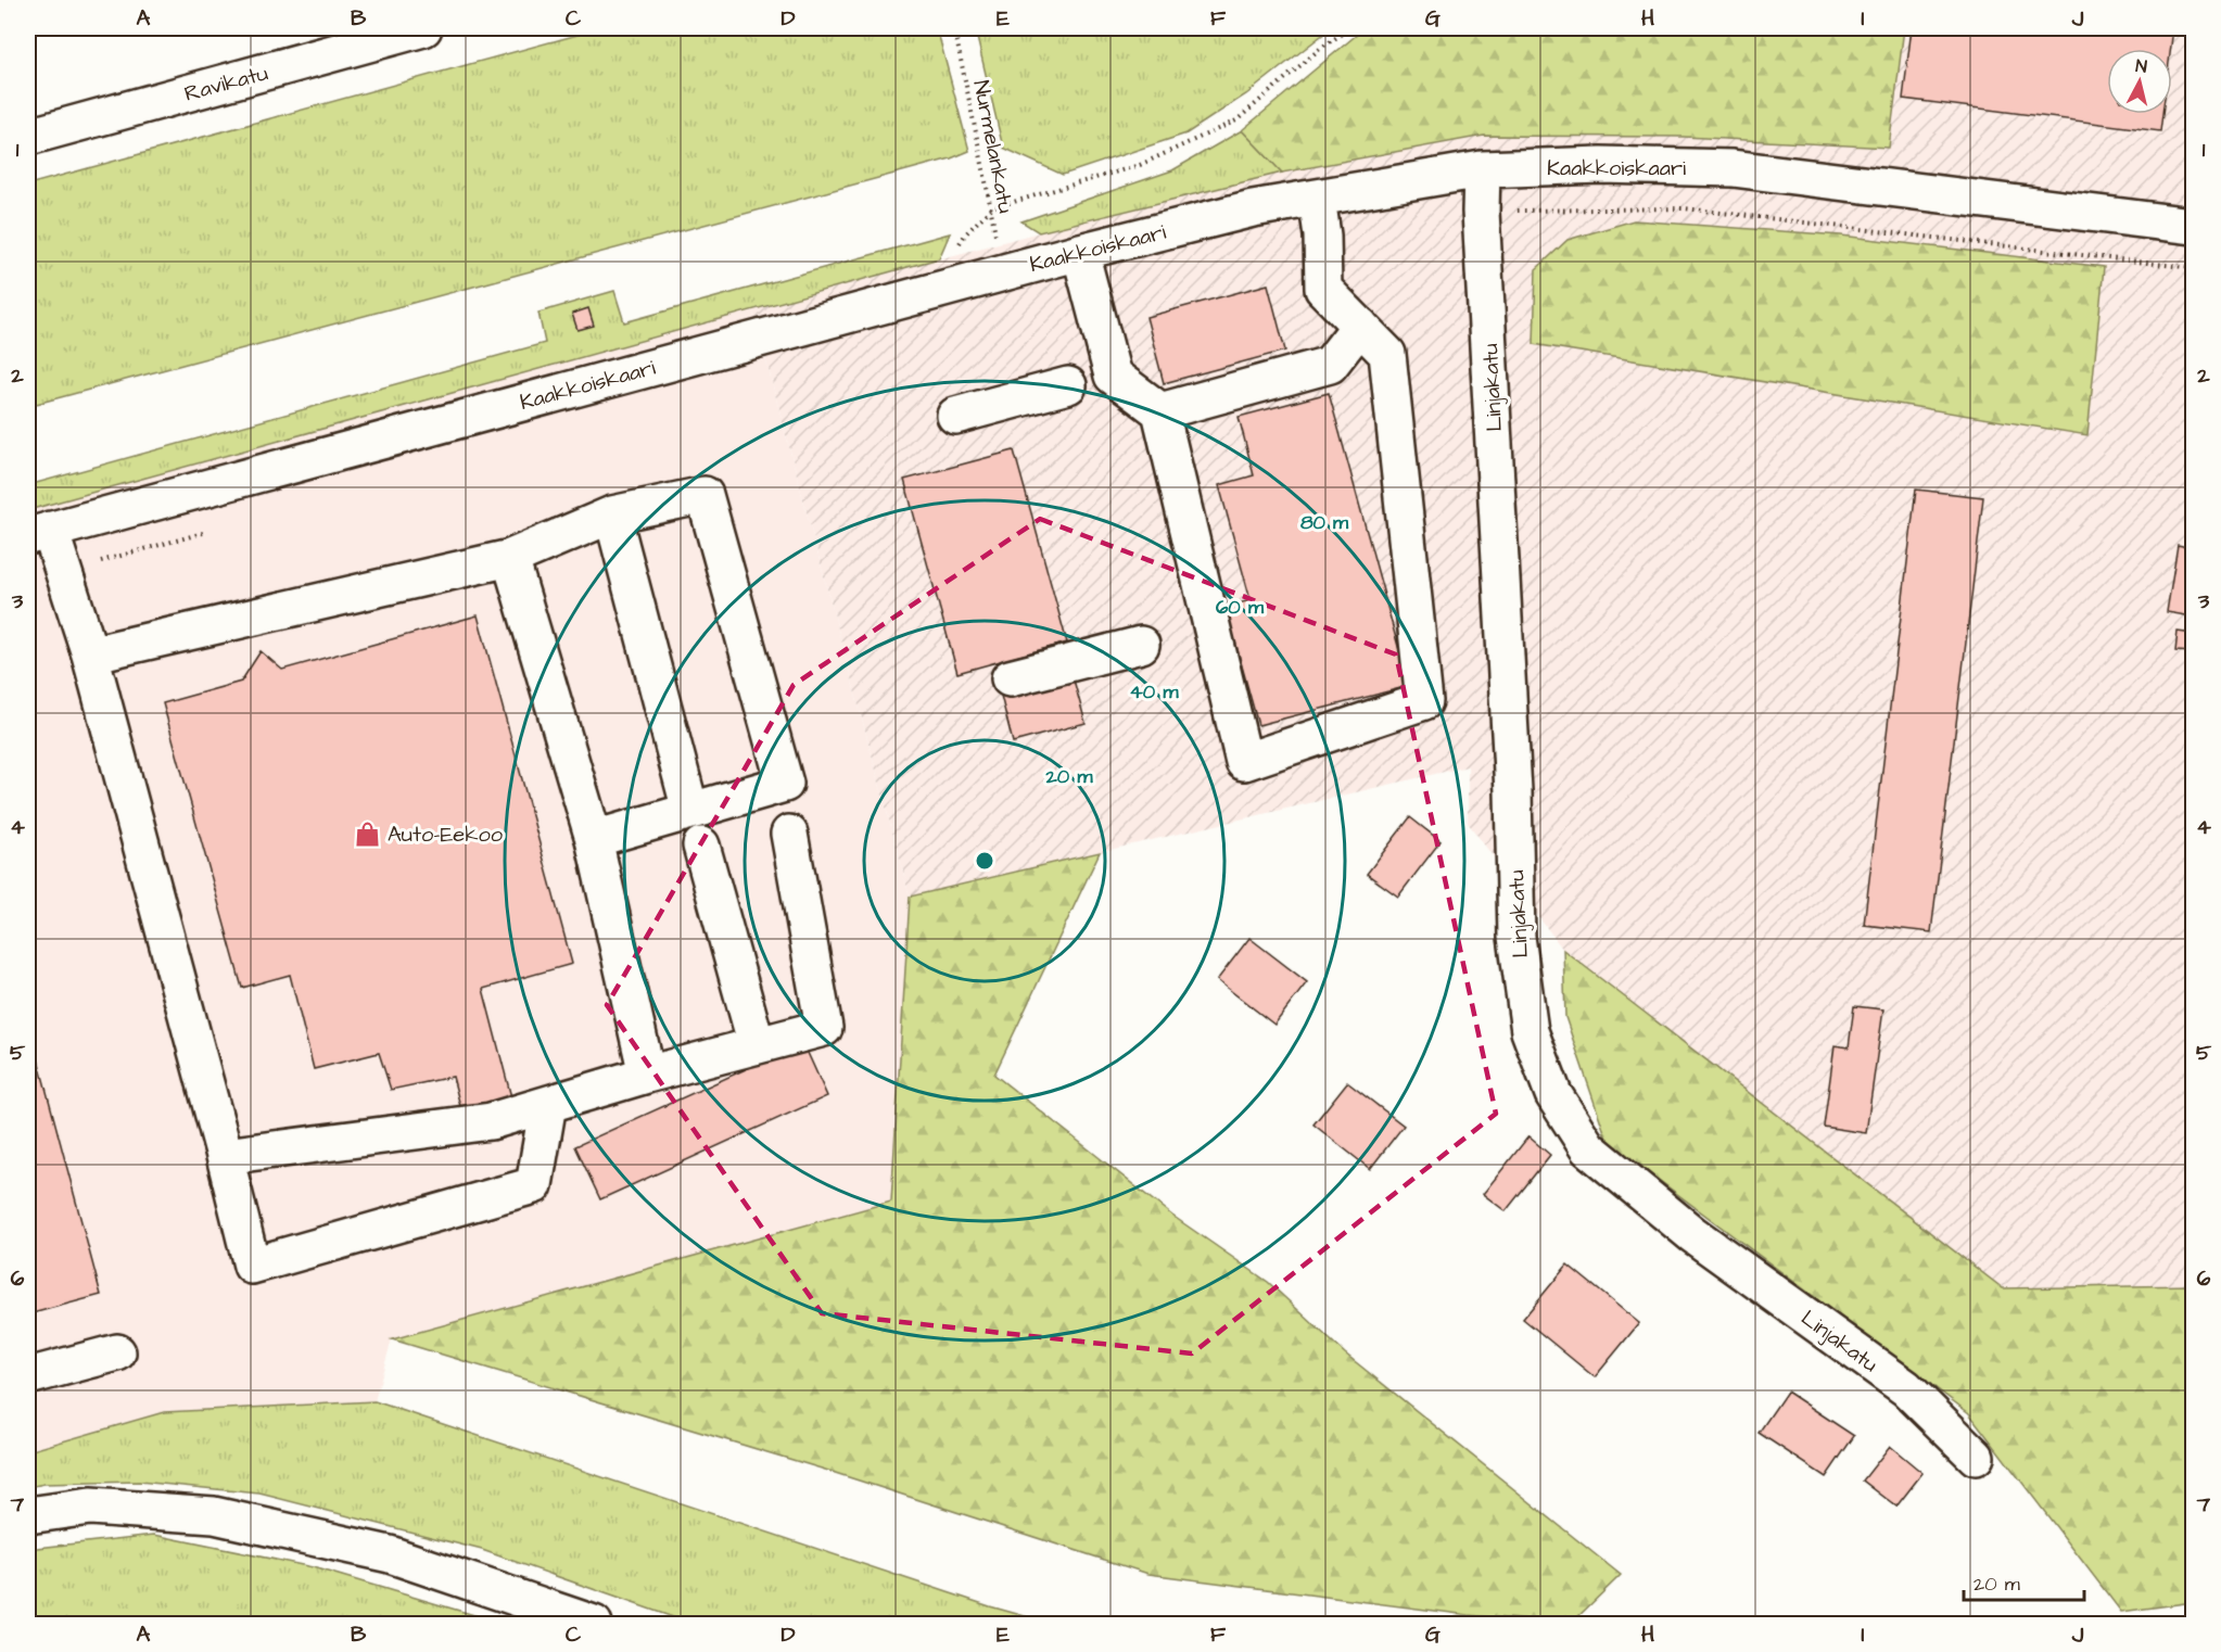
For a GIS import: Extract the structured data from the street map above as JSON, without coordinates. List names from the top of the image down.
{
  "streets": {
    "main road": ["Ravikatu", "Kaakkoiskaari", "Linjakatu"],
    "path": ["Nurmelankatu"]
  },
  "crossings": [
    ["Nurmelankatu", "Kaakkoiskaari"],
    ["Kaakkoiskaari", "Linjakatu"]
  ],
  "places": {
    "shop": ["Auto-Eekoo"]
  },
  "scale_bar": "20 m",
  "north": "top",
  "grid": {
    "columns": [
      "A",
      "B",
      "C",
      "D",
      "E",
      "F",
      "G",
      "H",
      "I",
      "J"
    ],
    "rows": [
      "1",
      "2",
      "3",
      "4",
      "5",
      "6",
      "7"
    ]
  },
  "rings": [
    "80 m",
    "60 m",
    "40 m",
    "20 m"
  ]
}
